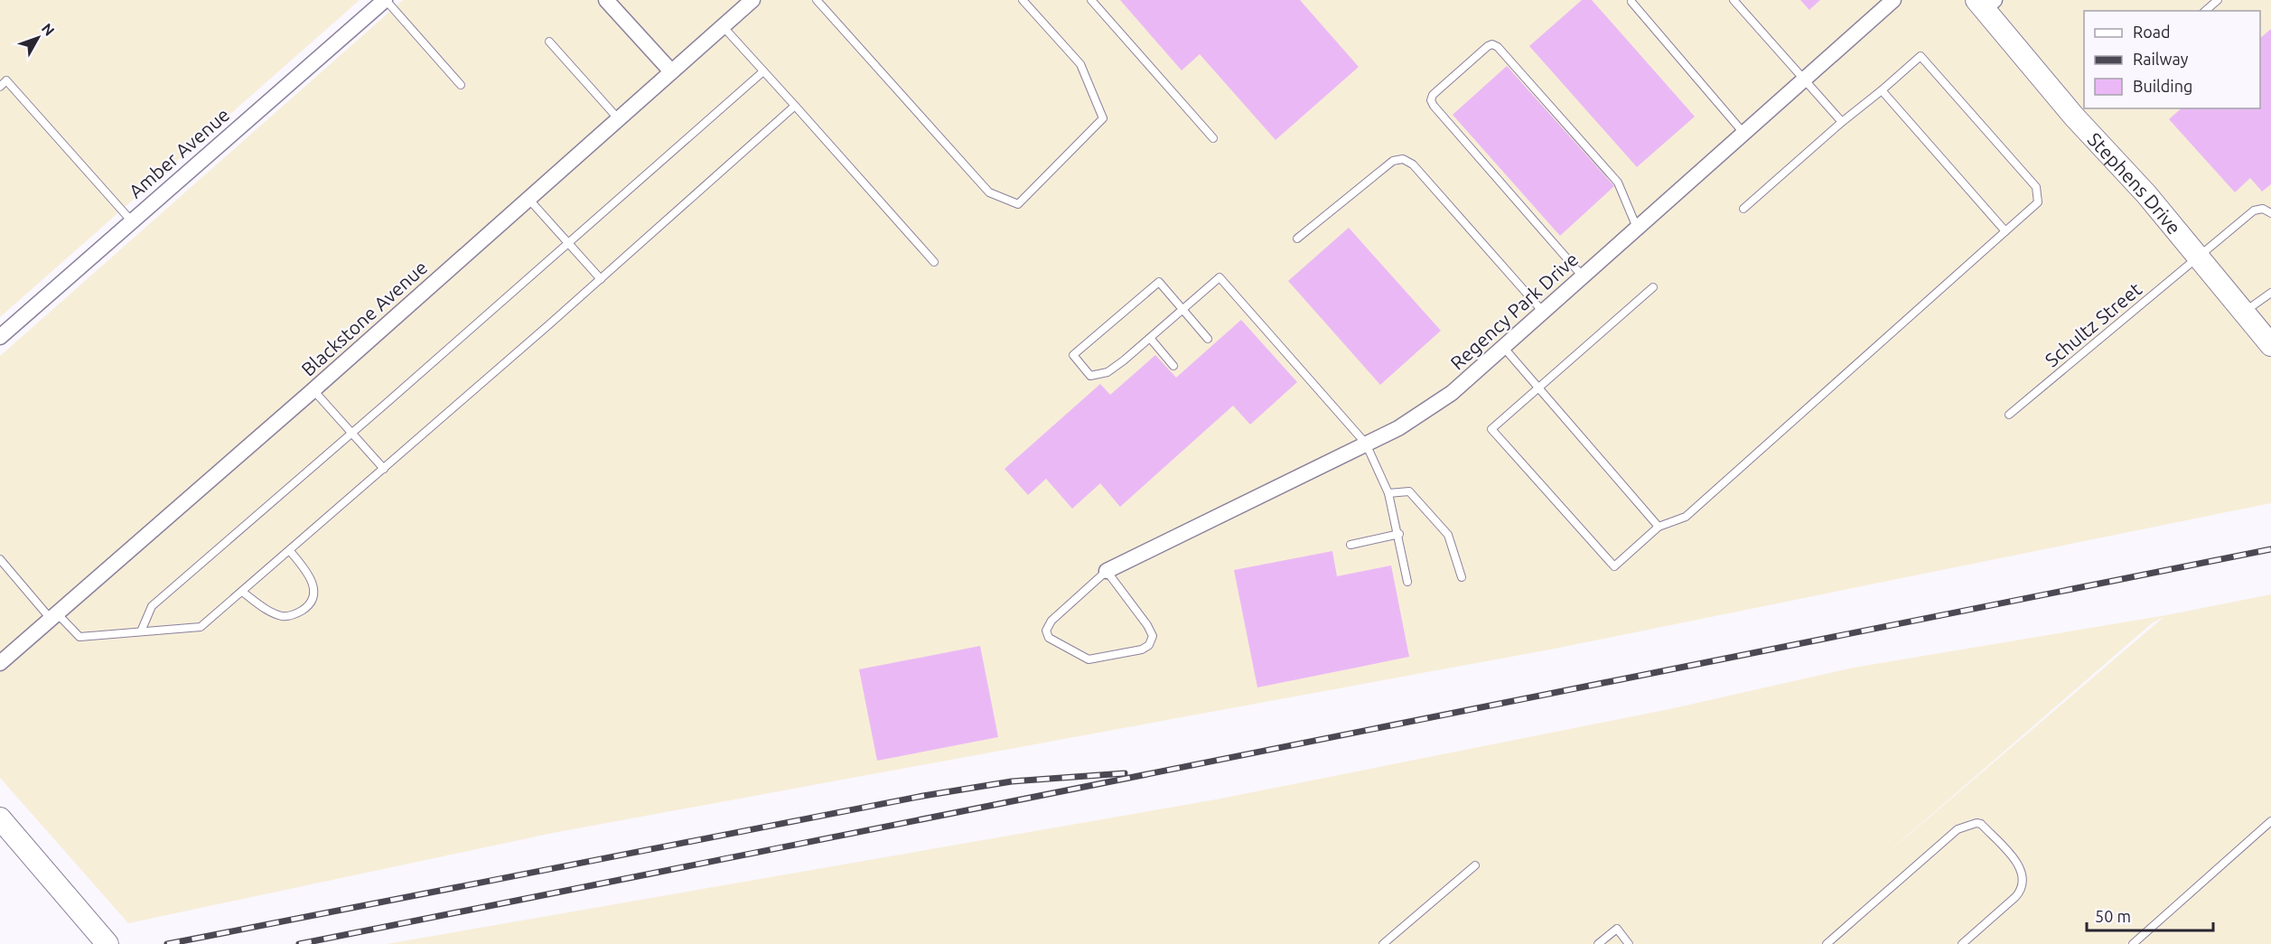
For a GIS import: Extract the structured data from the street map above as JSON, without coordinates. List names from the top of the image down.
{
  "streets": {
    "street": [
      "Amber Avenue",
      "Stephens Drive",
      "Regency Park Drive",
      "Blackstone Avenue"
    ],
    "lane": ["Schultz Street"]
  },
  "crossings": [
    ["Stephens Drive", "Schultz Street"]
  ],
  "legend": ["Road", "Railway", "Building"],
  "scale_bar": "50 m",
  "north": "top right"
}
